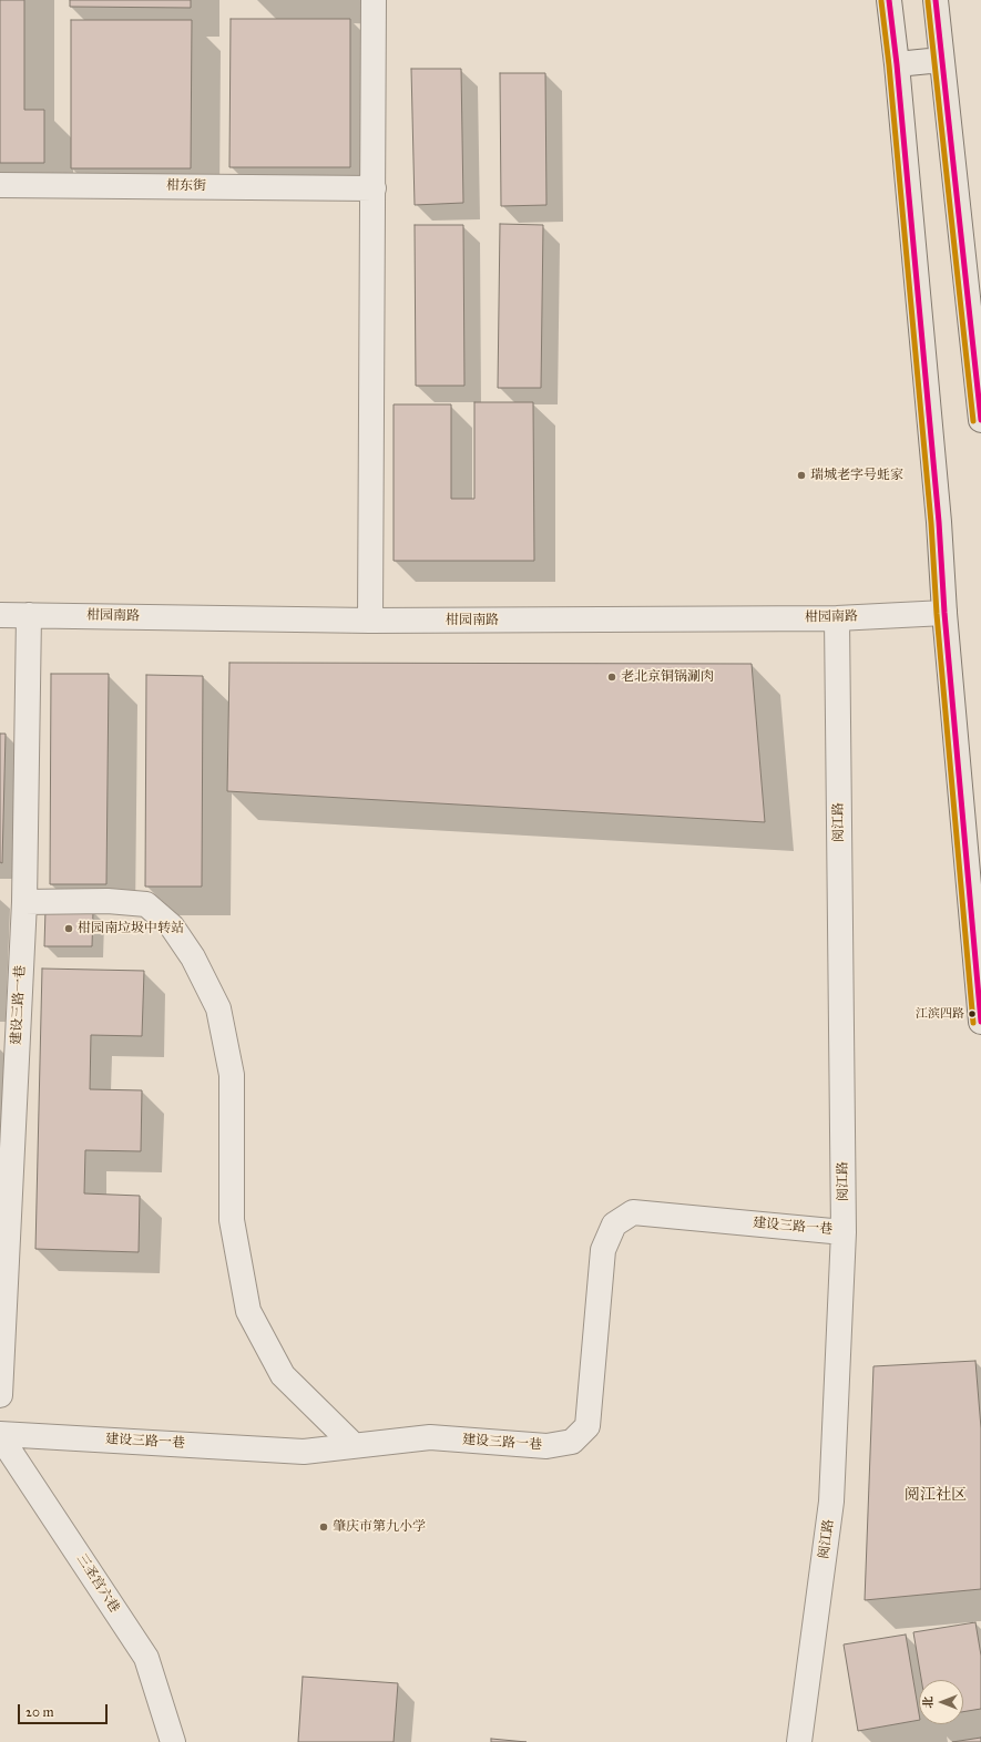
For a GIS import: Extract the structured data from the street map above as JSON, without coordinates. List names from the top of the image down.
{
  "streets": {
    "street": [
      "柑东街",
      "柑园南路",
      "阅江路",
      "建设三路一巷",
      "三圣宫六巷"
    ]
  },
  "crossings": [
    ["柑园南路", "阅江路"],
    ["柑园南路", "建设三路一巷"],
    ["阅江路", "建设三路一巷"],
    ["建设三路一巷", "三圣宫六巷"]
  ],
  "districts": ["阅江社区"],
  "places": [
    "瑞城老字号蚝家",
    "老北京铜锅涮肉",
    "柑园南垃圾中转站",
    "江滨四路",
    "肇庆市第九小学"
  ],
  "scale_bar": "20 m",
  "north": "left"
}
